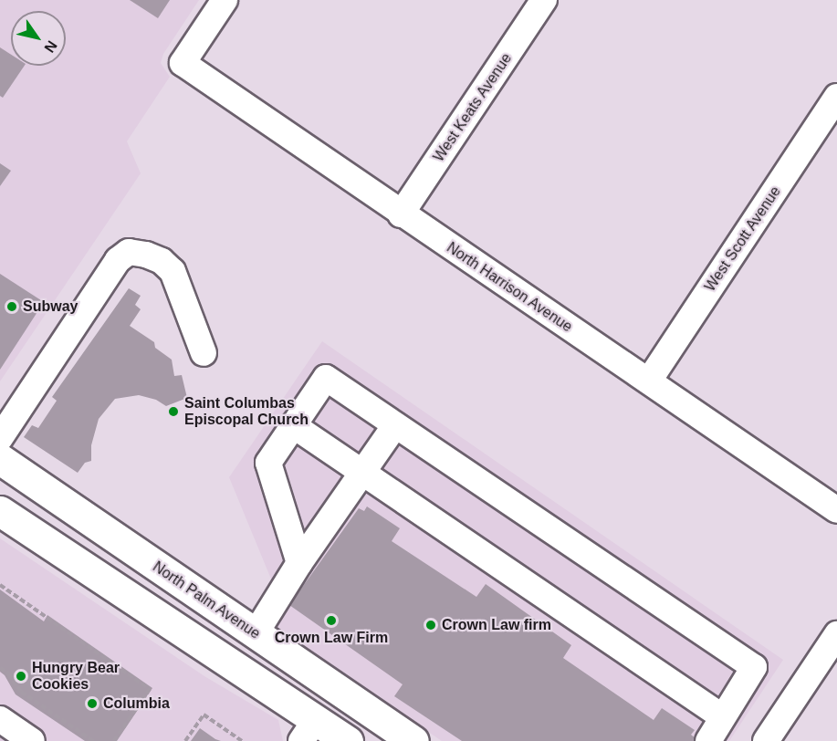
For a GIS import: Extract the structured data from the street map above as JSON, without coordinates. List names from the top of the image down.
{
  "streets": {
    "main road": ["North Palm Avenue"],
    "street": ["West Keats Avenue", "West Scott Avenue", "North Harrison Avenue"]
  },
  "crossings": [
    ["West Keats Avenue", "North Harrison Avenue"],
    ["West Scott Avenue", "North Harrison Avenue"]
  ],
  "places": [
    "Subway",
    "Saint Columbas Episcopal Church",
    "Crown Law Firm",
    "Crown Law firm",
    "Hungry Bear Cookies",
    "Columbia"
  ],
  "north": "bottom right"
}
